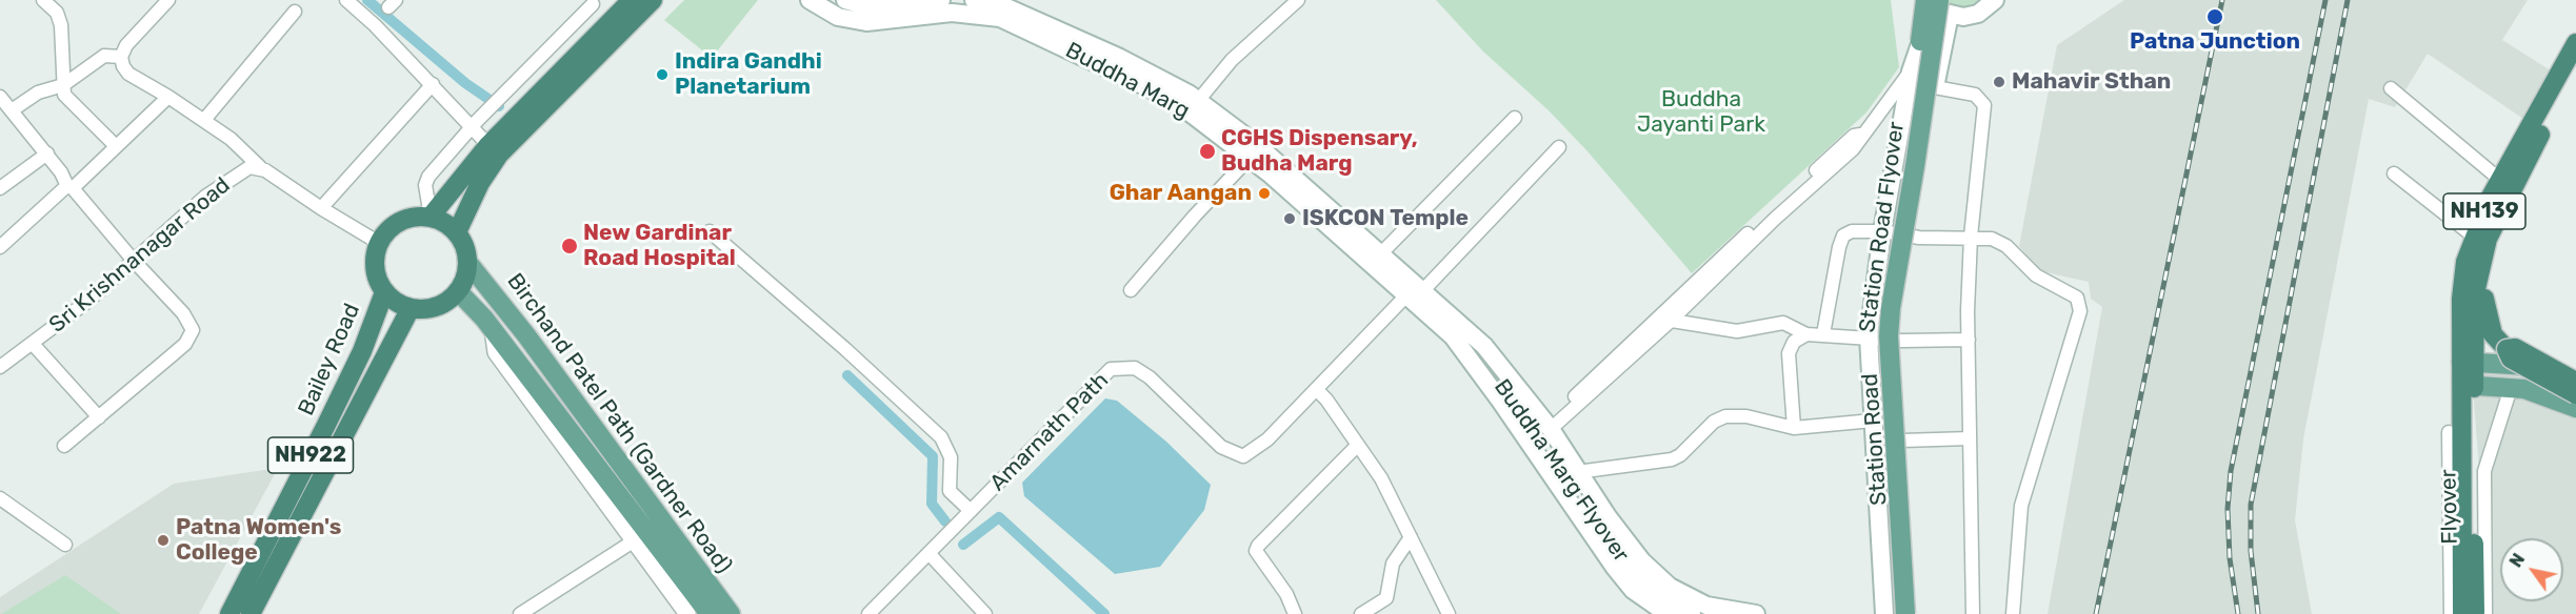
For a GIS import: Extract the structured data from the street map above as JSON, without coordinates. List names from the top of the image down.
{
  "streets": {
    "highway": [
      "NH139",
      "Bailey Road",
      "NH922",
      "Flyover"
    ],
    "main road": [
      "Buddha Marg",
      "Station Road Flyover",
      "Birchand Patel Path (Gardner Road)",
      "Station Road",
      "Buddha Marg Flyover"
    ],
    "street": ["Sri Krishnanagar Road", "Amarnath Path"]
  },
  "crossings": [
    ["Buddha Marg", "Amarnath Path"],
    ["Buddha Marg", "Buddha Marg Flyover"],
    ["NH139", "Flyover"],
    ["Station Road Flyover", "Station Road"],
    ["Bailey Road", "Birchand Patel Path (Gardner Road)"],
    ["Bailey Road", "NH922"],
    ["Birchand Patel Path (Gardner Road)", "NH922"]
  ],
  "parks": ["Buddha Jayanti Park"],
  "places": [
    "Patna Junction",
    "Indira Gandhi Planetarium",
    "Mahavir Sthan",
    "CGHS Dispensary, Budha Marg",
    "Ghar Aangan",
    "ISKCON Temple",
    "New Gardinar Road Hospital",
    "Patna Women's College"
  ],
  "north": "top left"
}
